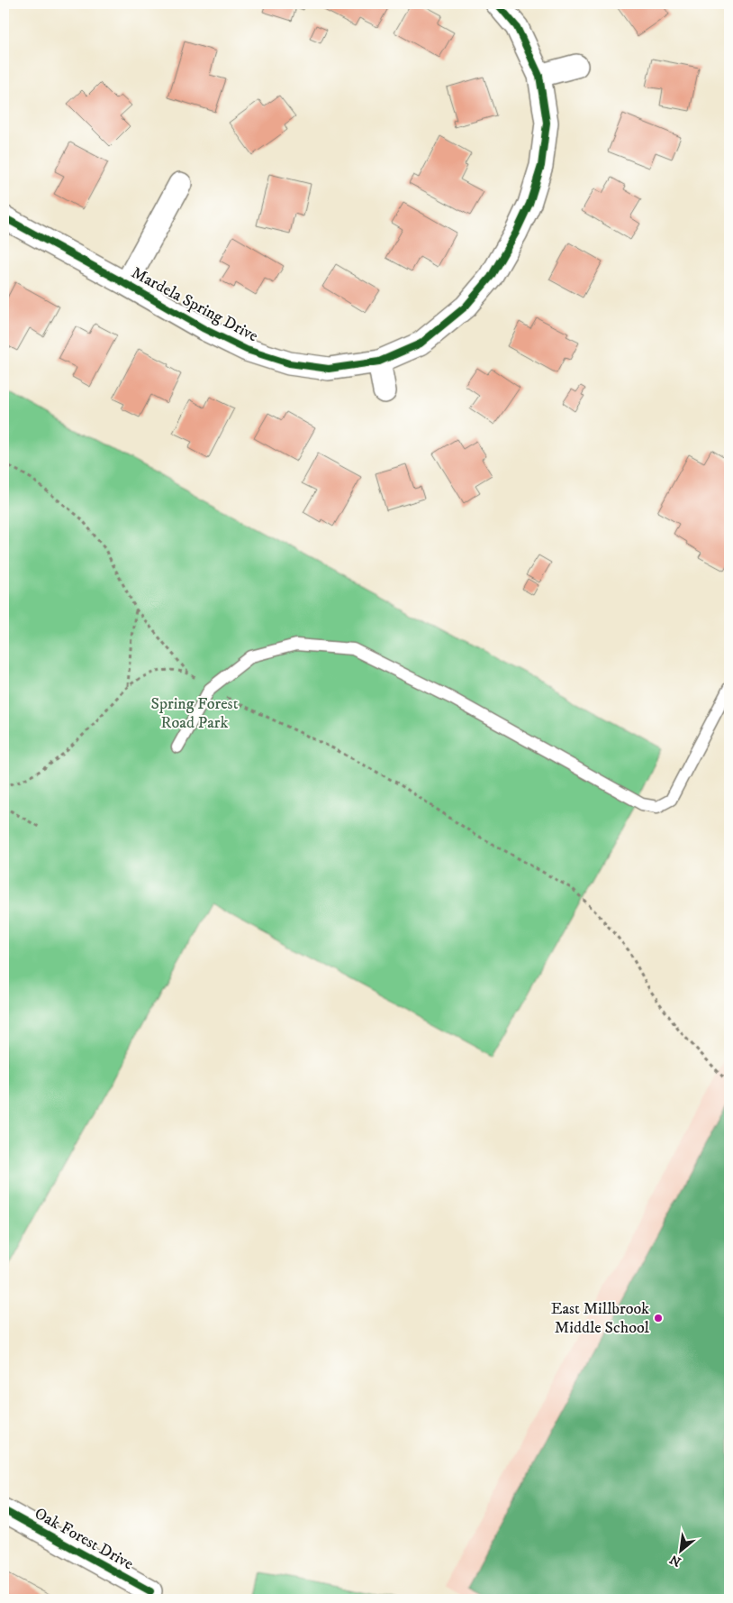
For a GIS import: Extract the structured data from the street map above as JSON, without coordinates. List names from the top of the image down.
{
  "streets": {
    "street": ["Mardela Spring Drive", "Oak Forest Drive"]
  },
  "parks": ["Spring Forest Road Park"],
  "places": ["East Millbrook Middle School"],
  "north": "bottom left"
}
